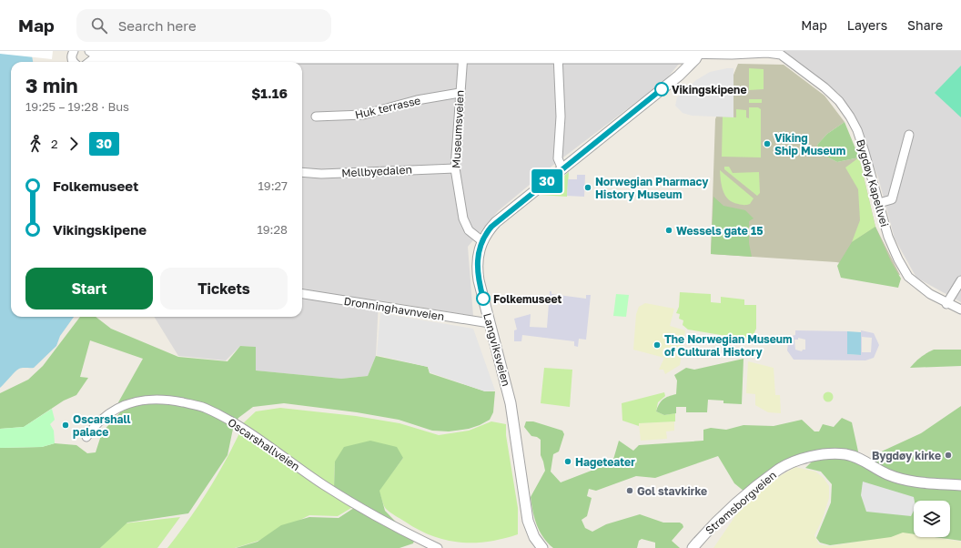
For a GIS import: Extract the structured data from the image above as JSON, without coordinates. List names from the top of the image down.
{
  "streets": {
    "street": [
      "Huk terrasse",
      "Museumsveien",
      "Mellbyedalen",
      "Bygdøy Kapellvei",
      "Dronninghavnveien",
      "Langviksveien",
      "Oscarshallveien",
      "Strømsborgveien"
    ]
  },
  "crossings": [
    ["Huk terrasse", "Museumsveien"],
    ["Museumsveien", "Mellbyedalen"],
    ["Museumsveien", "Langviksveien"],
    ["Dronninghavnveien", "Langviksveien"]
  ],
  "places": [
    "Vikingskipene",
    "Viking Ship Museum",
    "Norwegian Pharmacy History Museum",
    "Wessels gate 15",
    "Folkemuseet",
    "The Norwegian Museum of Cultural History",
    "Oscarshall palace",
    "Bygdøy kirke",
    "Hageteater",
    "Gol stavkirke"
  ],
  "lines": ["bus line 30"],
  "page": {
    "header": "Map",
    "search": "Search here",
    "nav": ["Map", "Layers", "Share"],
    "on_map": "30",
    "heading": ["3 min", "19:25 – 19:28 · Bus", "$1.16"],
    "legs": ["2", "30"],
    "list": [
      {
        "name": "Folkemuseet",
        "value": "19:27"
      },
      {
        "name": "Vikingskipene",
        "value": "19:28"
      }
    ],
    "buttons": ["Start", "Tickets"]
  }
}
